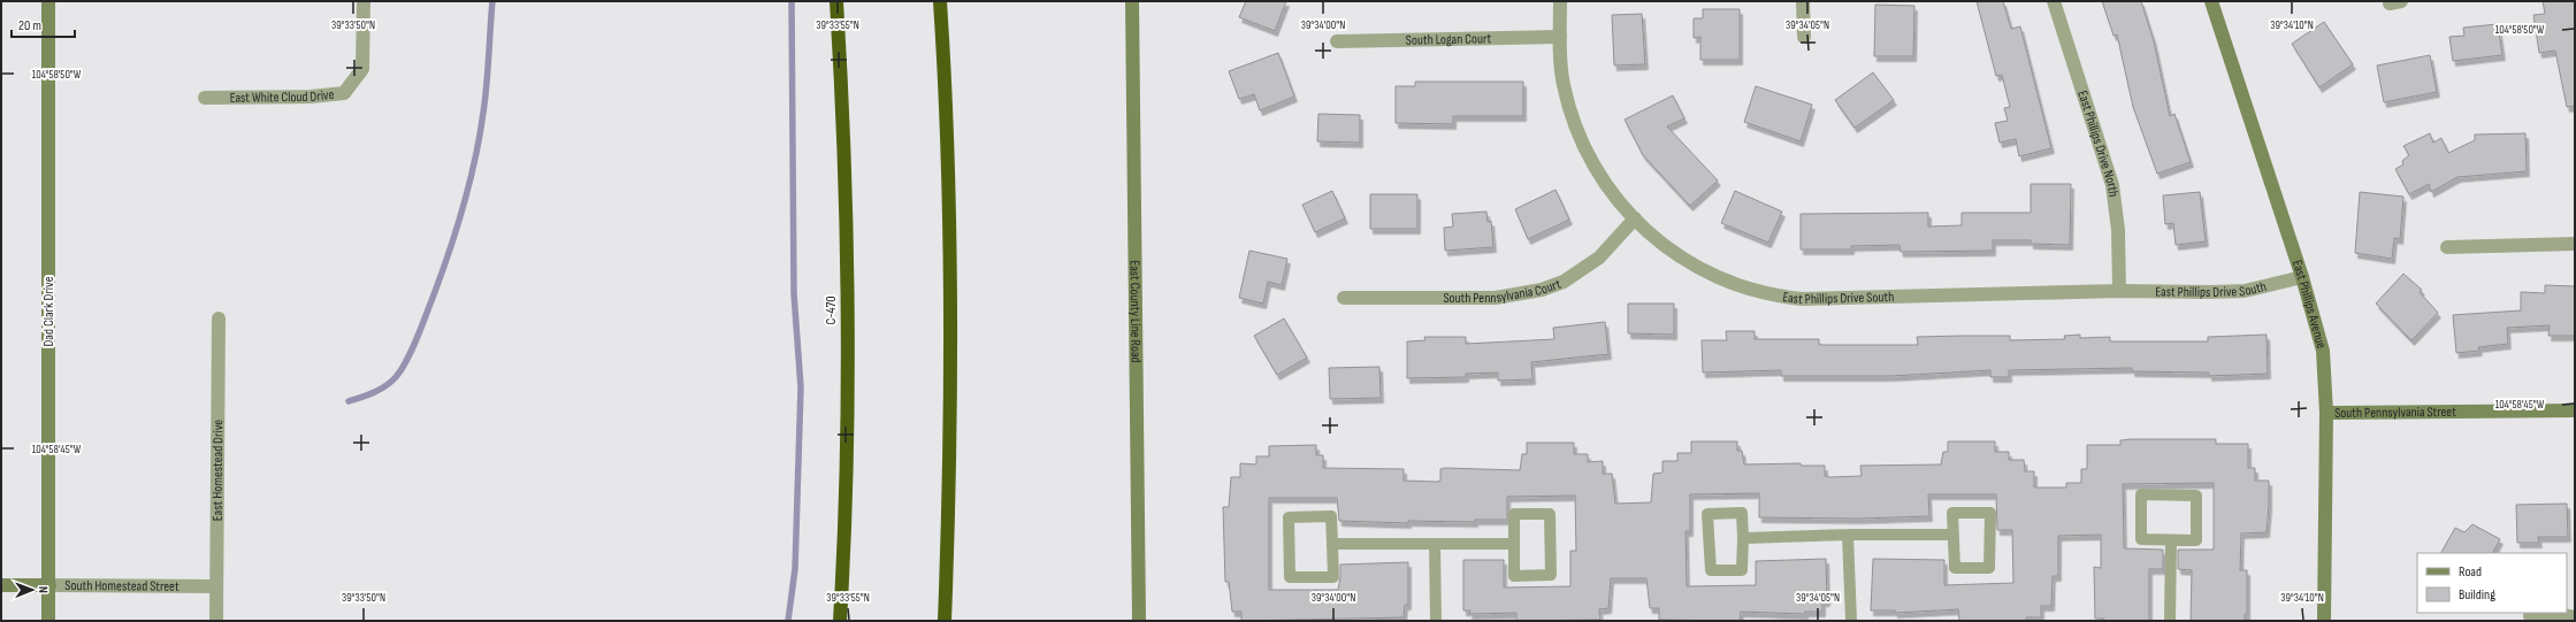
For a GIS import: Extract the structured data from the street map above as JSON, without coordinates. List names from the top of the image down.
{
  "streets": {
    "highway": ["C-470"],
    "street": [
      "South Logan Court",
      "East White Cloud Drive",
      "East Phillips Drive North",
      "East Phillips Drive South",
      "South Pennsylvania Court",
      "East Phillips Avenue",
      "Dad Clark Drive",
      "East County Line Road",
      "South Pennsylvania Street",
      "East Homestead Drive",
      "South Homestead Street"
    ]
  },
  "crossings": [
    ["South Logan Court", "East Phillips Drive South"],
    ["East Phillips Drive North", "East Phillips Drive South"],
    ["East Phillips Drive South", "South Pennsylvania Court"],
    ["East Phillips Drive South", "East Phillips Avenue"],
    ["East Phillips Avenue", "South Pennsylvania Street"],
    ["Dad Clark Drive", "South Homestead Street"],
    ["East Homestead Drive", "South Homestead Street"]
  ],
  "legend": ["Road", "Building"],
  "scale_bar": "20 m",
  "north": "right",
  "coordinates": [
    "39°33'50\"N",
    "39°33'55\"N",
    "39°34'00\"N",
    "39°34'05\"N",
    "39°34'10\"N",
    "104°58'50\"W",
    "104°58'45\"W"
  ]
}
